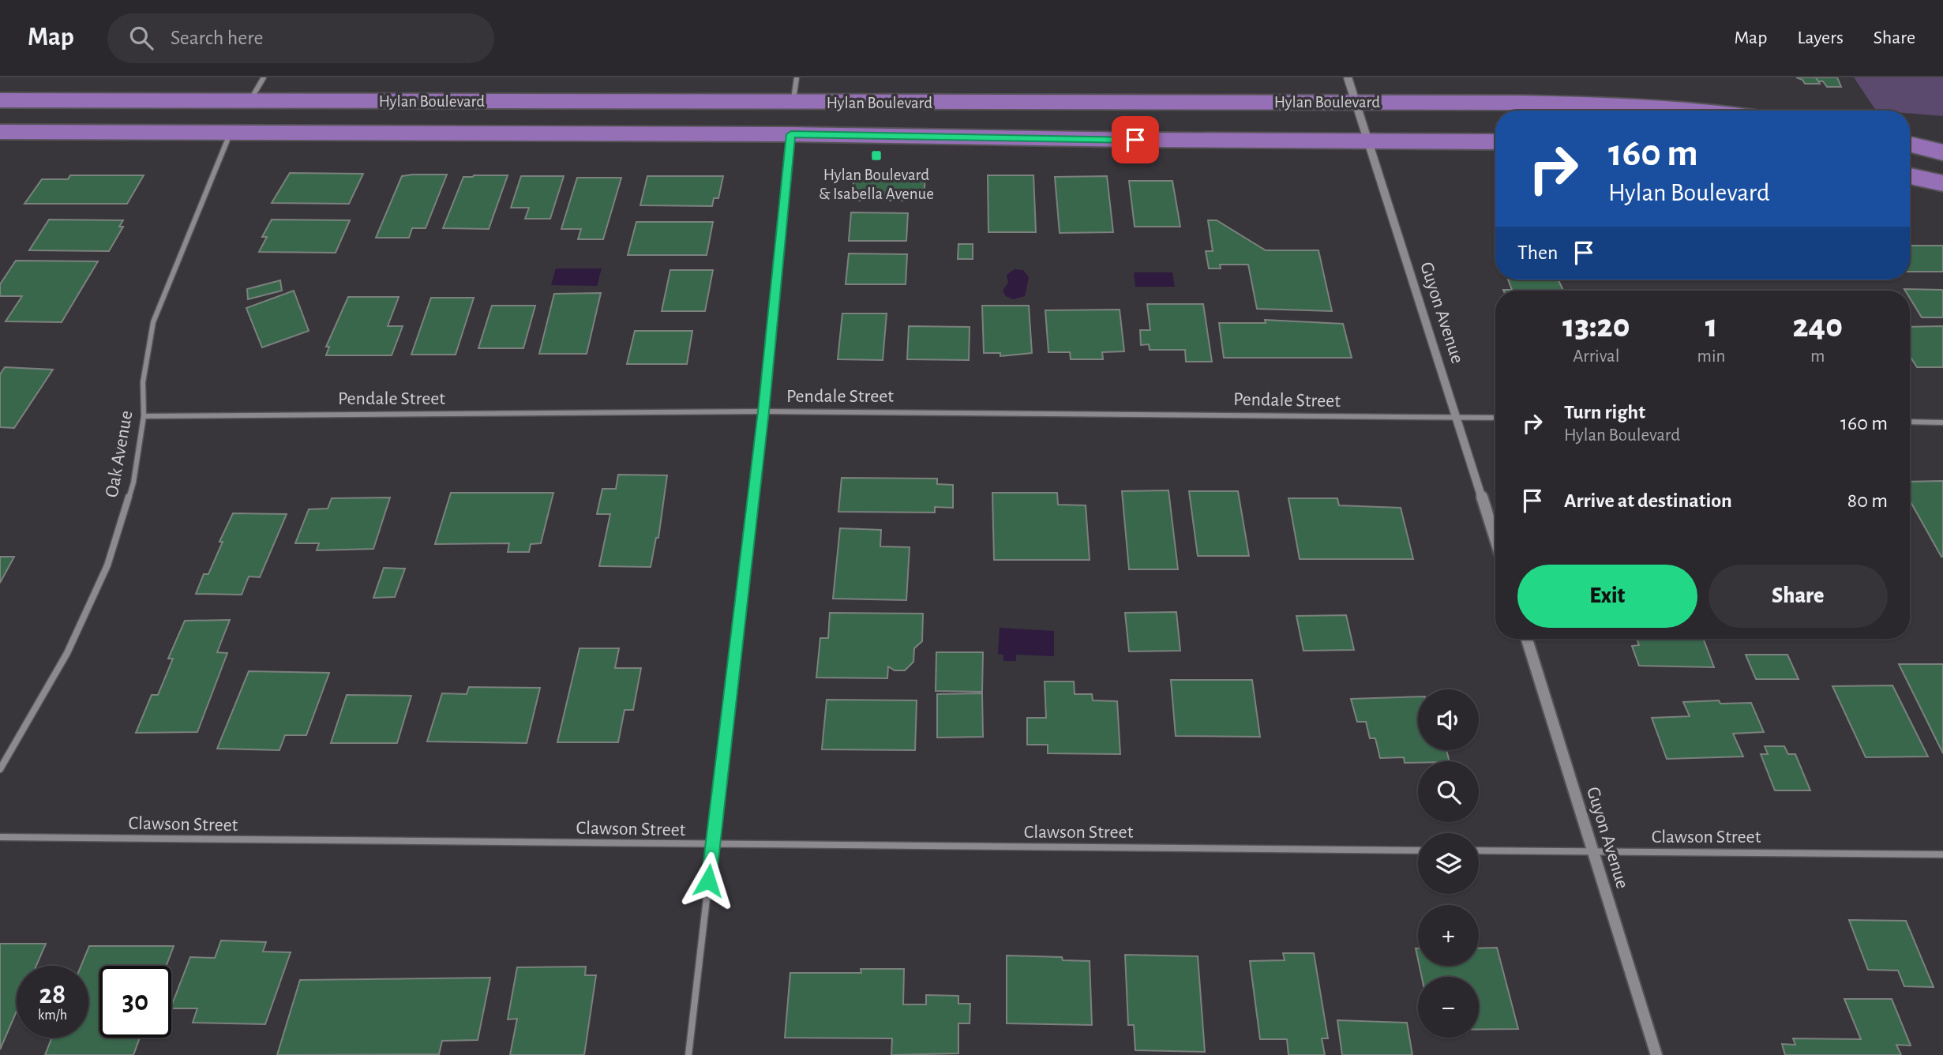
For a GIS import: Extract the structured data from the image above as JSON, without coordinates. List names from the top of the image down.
{
  "streets": {
    "main road": ["Hylan Boulevard"],
    "street": [
      "Guyon Avenue",
      "Pendale Street",
      "Oak Avenue",
      "Clawson Street"
    ]
  },
  "crossings": [
    ["Hylan Boulevard", "Guyon Avenue"],
    ["Hylan Boulevard", "Oak Avenue"],
    ["Guyon Avenue", "Pendale Street"],
    ["Guyon Avenue", "Clawson Street"],
    ["Pendale Street", "Oak Avenue"]
  ],
  "places": {
    "transit": ["Hylan Boulevard & Isabella Avenue"]
  },
  "page": {
    "header": "Map",
    "search": "Search here",
    "nav": ["Map", "Layers", "Share"],
    "turn": ["160 m", "Hylan Boulevard"],
    "then": "Then",
    "eta": [
      "13:20",
      "Arrival",
      "1",
      "min",
      "240",
      "m"
    ],
    "list": [
      {
        "name": "Turn right",
        "note": "Hylan Boulevard",
        "value": "160 m"
      },
      {
        "name": "Arrive at destination",
        "value": "80 m"
      }
    ],
    "buttons": ["Exit", "Share"],
    "map_buttons": ["+", "−"],
    "speed": "28 km/h",
    "limit": "30"
  }
}
